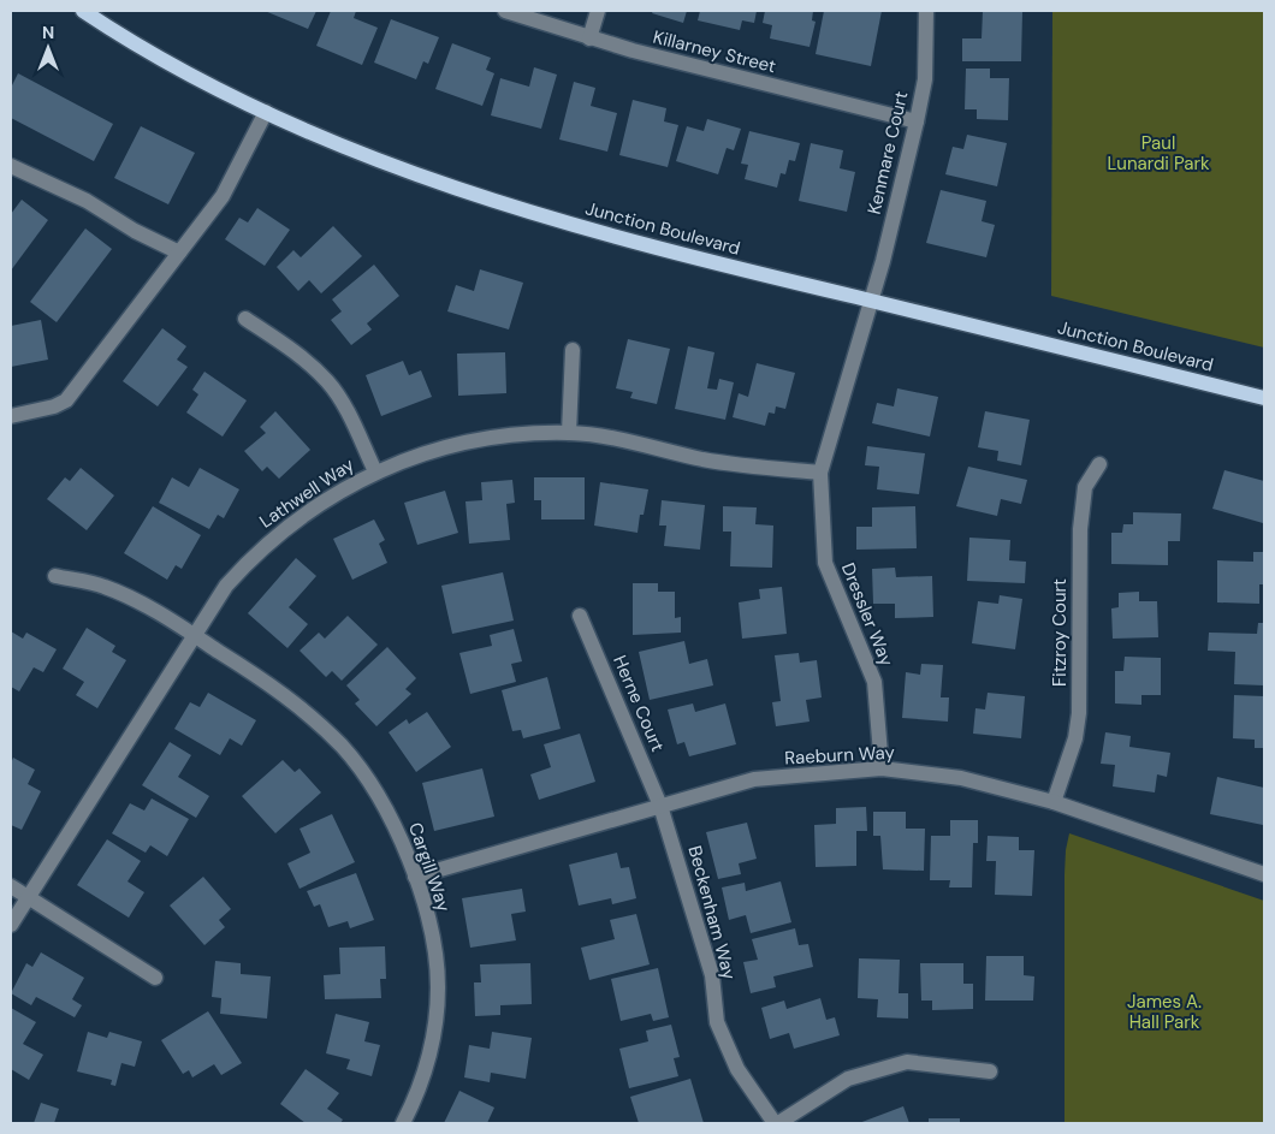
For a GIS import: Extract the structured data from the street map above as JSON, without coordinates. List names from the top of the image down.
{
  "streets": {
    "main road": ["Junction Boulevard"],
    "street": [
      "Killarney Street",
      "Kenmare Court",
      "Lathwell Way",
      "Dressler Way",
      "Fitzroy Court",
      "Herne Court",
      "Raeburn Way",
      "Cargill Way",
      "Beckenham Way"
    ]
  },
  "crossings": [
    ["Killarney Street", "Kenmare Court"],
    ["Kenmare Court", "Junction Boulevard"],
    ["Kenmare Court", "Dressler Way"],
    ["Junction Boulevard", "Dressler Way"],
    ["Lathwell Way", "Dressler Way"],
    ["Lathwell Way", "Cargill Way"],
    ["Dressler Way", "Raeburn Way"],
    ["Fitzroy Court", "Raeburn Way"],
    ["Herne Court", "Raeburn Way"],
    ["Herne Court", "Beckenham Way"],
    ["Raeburn Way", "Cargill Way"],
    ["Raeburn Way", "Beckenham Way"]
  ],
  "parks": ["Paul Lunardi Park", "James A. Hall Park"],
  "north": "top"
}
